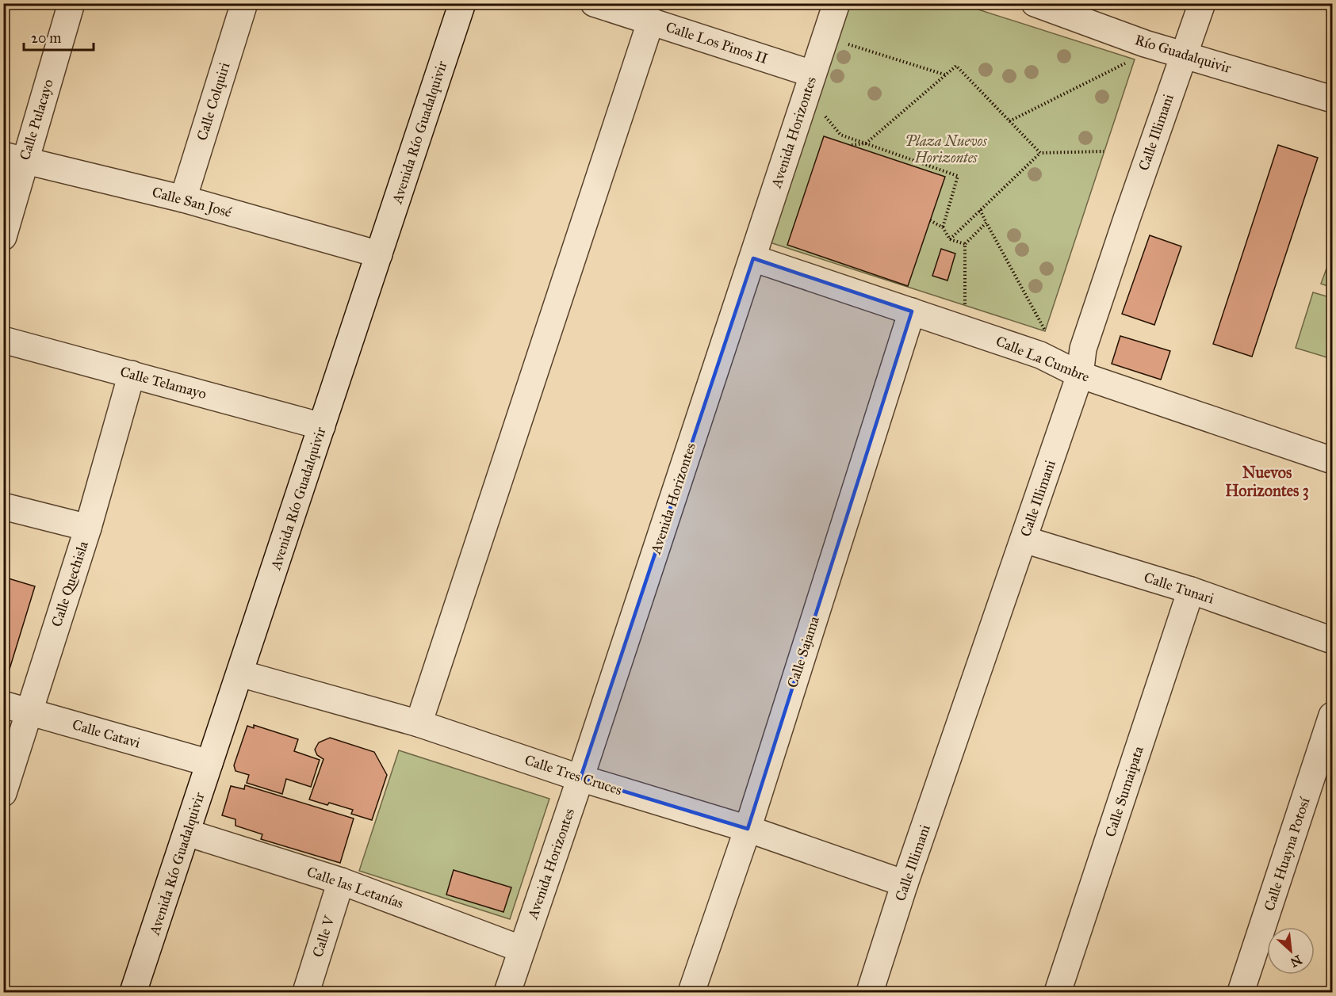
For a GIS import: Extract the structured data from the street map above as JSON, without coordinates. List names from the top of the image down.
{
  "streets": {
    "street": [
      "Calle Los Pinos II",
      "Río Guadalquivir",
      "Calle Colquiri",
      "Calle Pulacayo",
      "Avenida Río Guadalquivir",
      "Avenida Horizontes",
      "Calle Illimani",
      "Calle San José",
      "Calle La Cumbre",
      "Calle Telamayo",
      "Calle Quechisla",
      "Calle Tunari",
      "Calle Sajama",
      "Calle Catavi",
      "Calle Tres Cruces",
      "Calle Sumaipata",
      "Calle Huayna Potosí",
      "Calle las Letanías",
      "Calle V"
    ]
  },
  "crossings": [
    ["Calle Los Pinos II", "Avenida Horizontes"],
    ["Río Guadalquivir", "Calle Illimani"],
    ["Calle Colquiri", "Calle San José"],
    ["Calle Pulacayo", "Calle San José"],
    ["Avenida Río Guadalquivir", "Calle San José"],
    ["Avenida Río Guadalquivir", "Calle Telamayo"],
    ["Avenida Río Guadalquivir", "Calle Catavi"],
    ["Avenida Río Guadalquivir", "Calle Tres Cruces"],
    ["Avenida Río Guadalquivir", "Calle las Letanías"],
    ["Avenida Horizontes", "Calle La Cumbre"],
    ["Avenida Horizontes", "Calle Tres Cruces"],
    ["Avenida Horizontes", "Calle las Letanías"],
    ["Calle Illimani", "Calle La Cumbre"],
    ["Calle Illimani", "Calle Tunari"],
    ["Calle Illimani", "Calle Tres Cruces"],
    ["Calle La Cumbre", "Calle Sajama"],
    ["Calle Telamayo", "Calle Quechisla"],
    ["Calle Quechisla", "Calle Catavi"],
    ["Calle Tunari", "Calle Sumaipata"],
    ["Calle Sajama", "Calle Tres Cruces"],
    ["Calle las Letanías", "Calle V"]
  ],
  "districts": ["Nuevos Horizontes 3"],
  "parks": ["Plaza Nuevos Horizontes"],
  "scale_bar": "20 m",
  "north": "bottom right"
}
